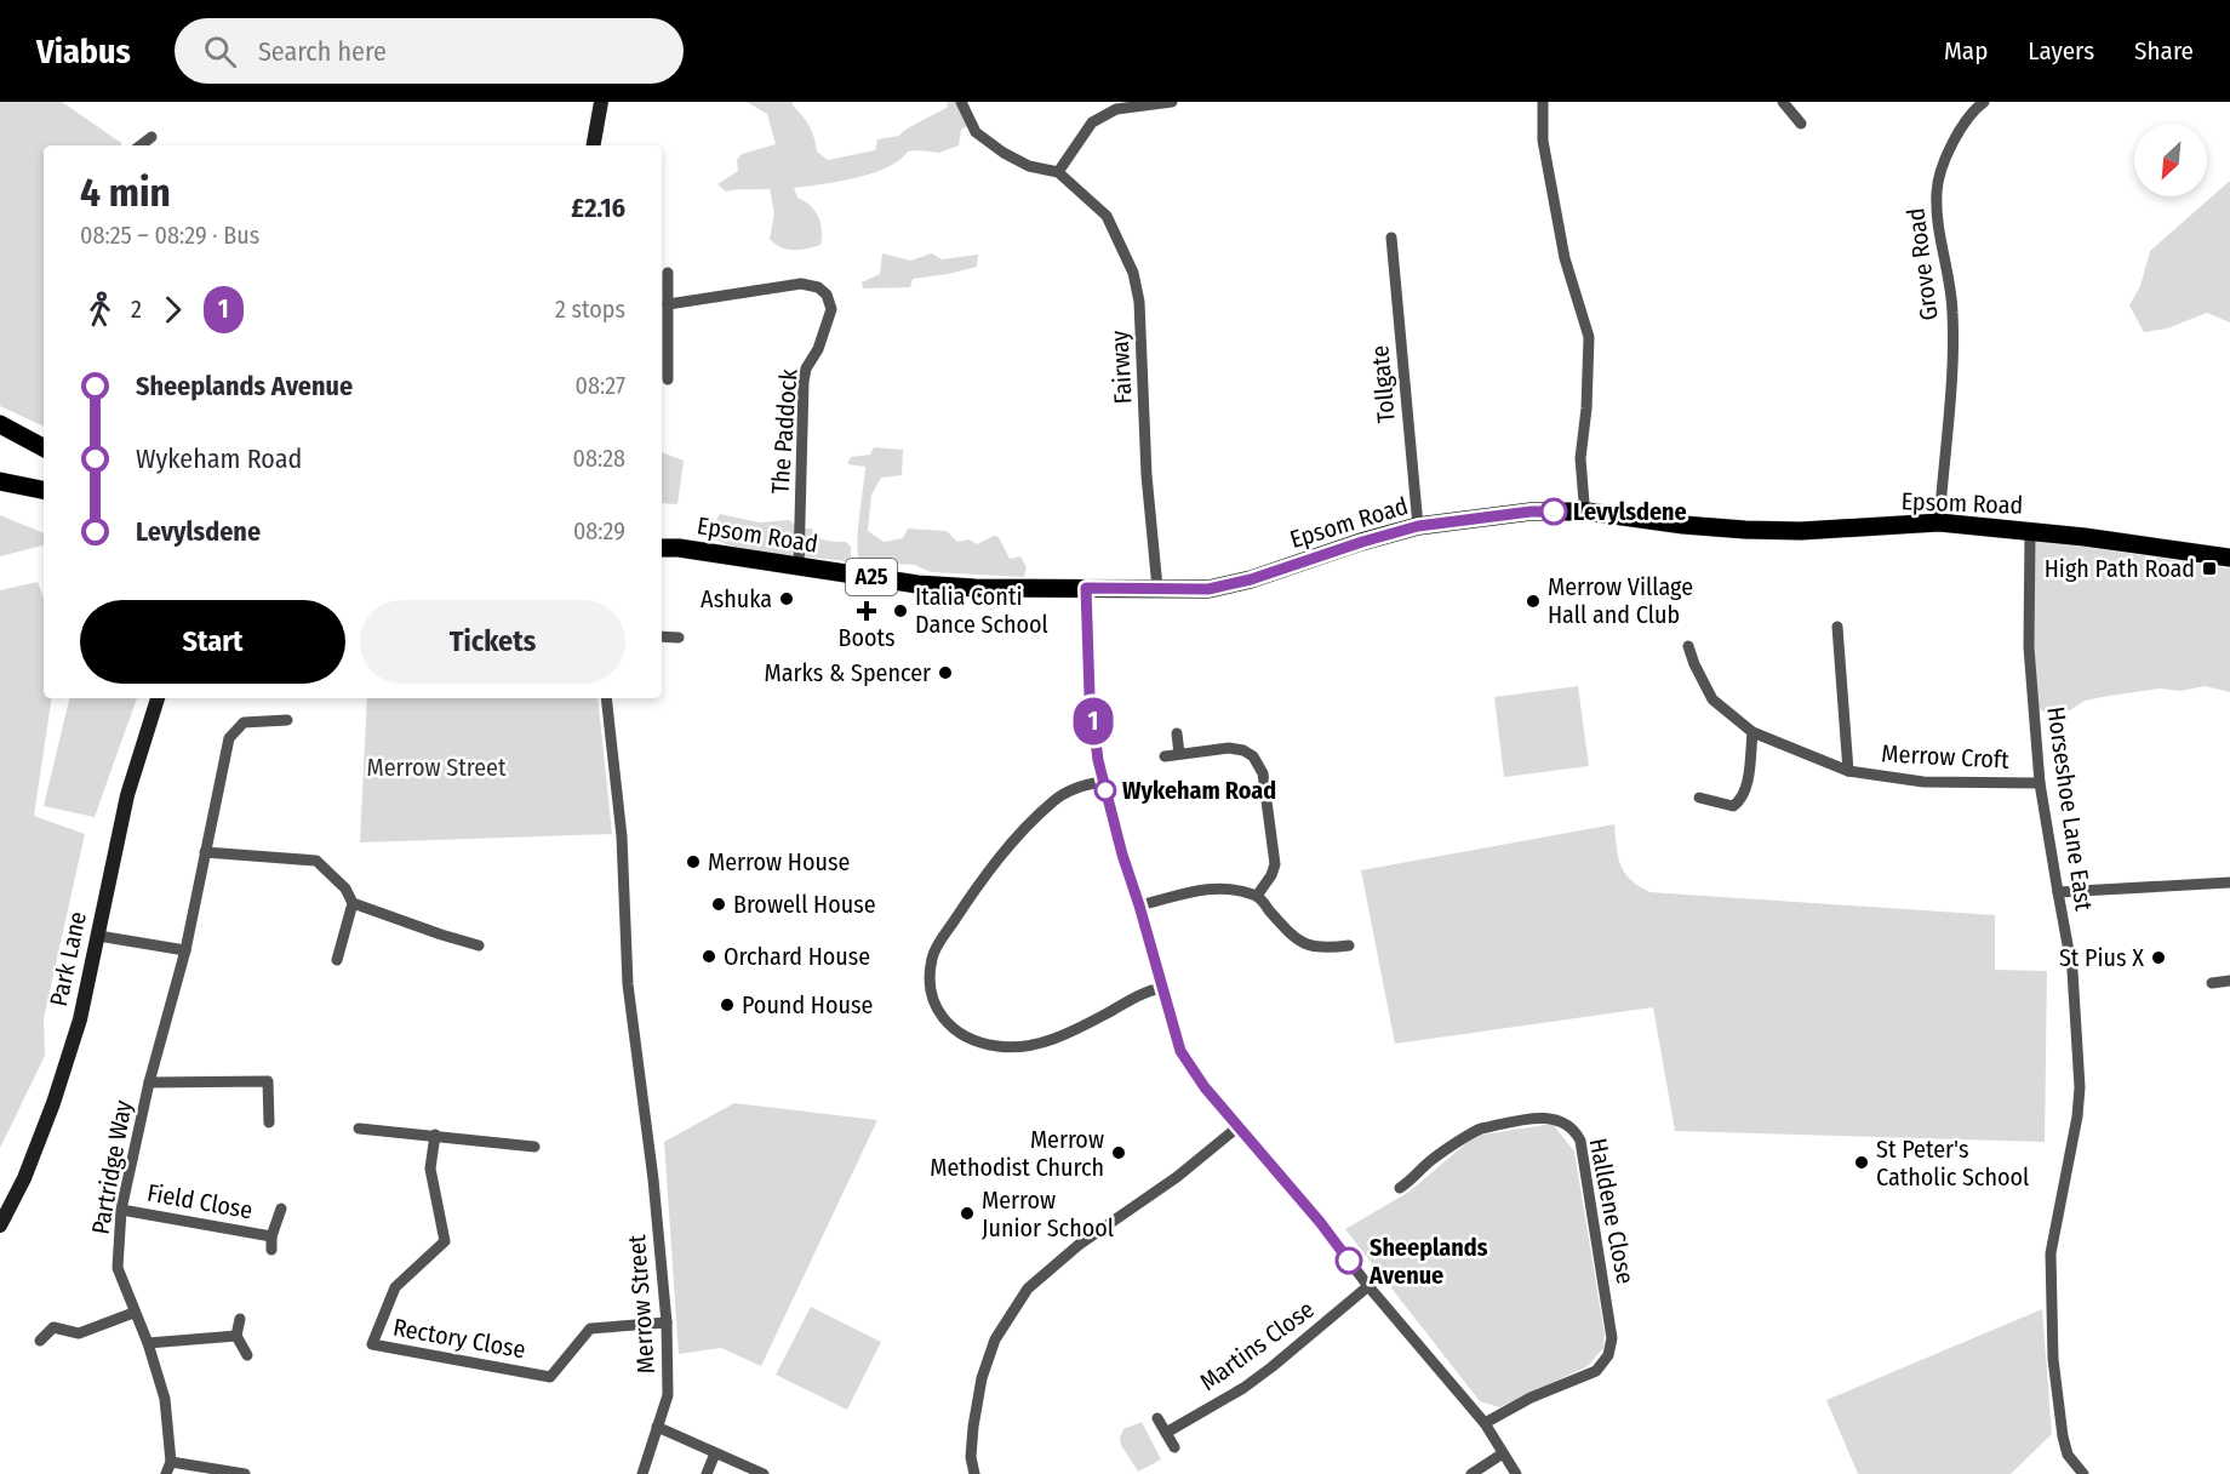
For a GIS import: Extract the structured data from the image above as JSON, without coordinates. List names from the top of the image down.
{
  "streets": {
    "main road": ["Epsom Road", "A25", "Park Lane"],
    "street": [
      "Grove Road",
      "Fairway",
      "Tollgate",
      "The Paddock",
      "Merrow Croft",
      "Horseshoe Lane East",
      "Partridge Way",
      "Field Close",
      "Halldene Close",
      "Merrow Street",
      "Rectory Close",
      "Martins Close"
    ]
  },
  "crossings": [
    ["Grove Road", "Epsom Road"],
    ["Fairway", "Epsom Road"],
    ["Tollgate", "Epsom Road"],
    ["The Paddock", "Epsom Road"],
    ["Epsom Road", "Horseshoe Lane East"],
    ["Merrow Croft", "Horseshoe Lane East"],
    ["Partridge Way", "Field Close"],
    ["Merrow Street", "Rectory Close"]
  ],
  "parks": ["Merrow Street"],
  "places": {
    "other": [
      "Levylsdene",
      "Ashuka",
      "Merrow Village Hall and Club",
      "Italia Conti Dance School",
      "Marks & Spencer",
      "Wykeham Road",
      "Merrow House",
      "Browell House",
      "Orchard House",
      "St Pius X",
      "Pound House",
      "Merrow Methodist Church",
      "St Peter's Catholic School",
      "Merrow Junior School",
      "Sheeplands Avenue"
    ],
    "transit": ["High Path Road"],
    "health": ["Boots"]
  },
  "lines": ["bus line 1"],
  "north": "bottom left",
  "page": {
    "header": "Viabus",
    "search": "Search here",
    "nav": ["Map", "Layers", "Share"],
    "on_map": "1",
    "heading": ["4 min", "08:25 – 08:29 · Bus", "£2.16"],
    "legs": ["2", "1", "2 stops"],
    "list": [
      {
        "name": "Sheeplands Avenue",
        "value": "08:27"
      },
      {
        "name": "Wykeham Road",
        "value": "08:28"
      },
      {
        "name": "Levylsdene",
        "value": "08:29"
      }
    ],
    "buttons": ["Start", "Tickets"]
  }
}
